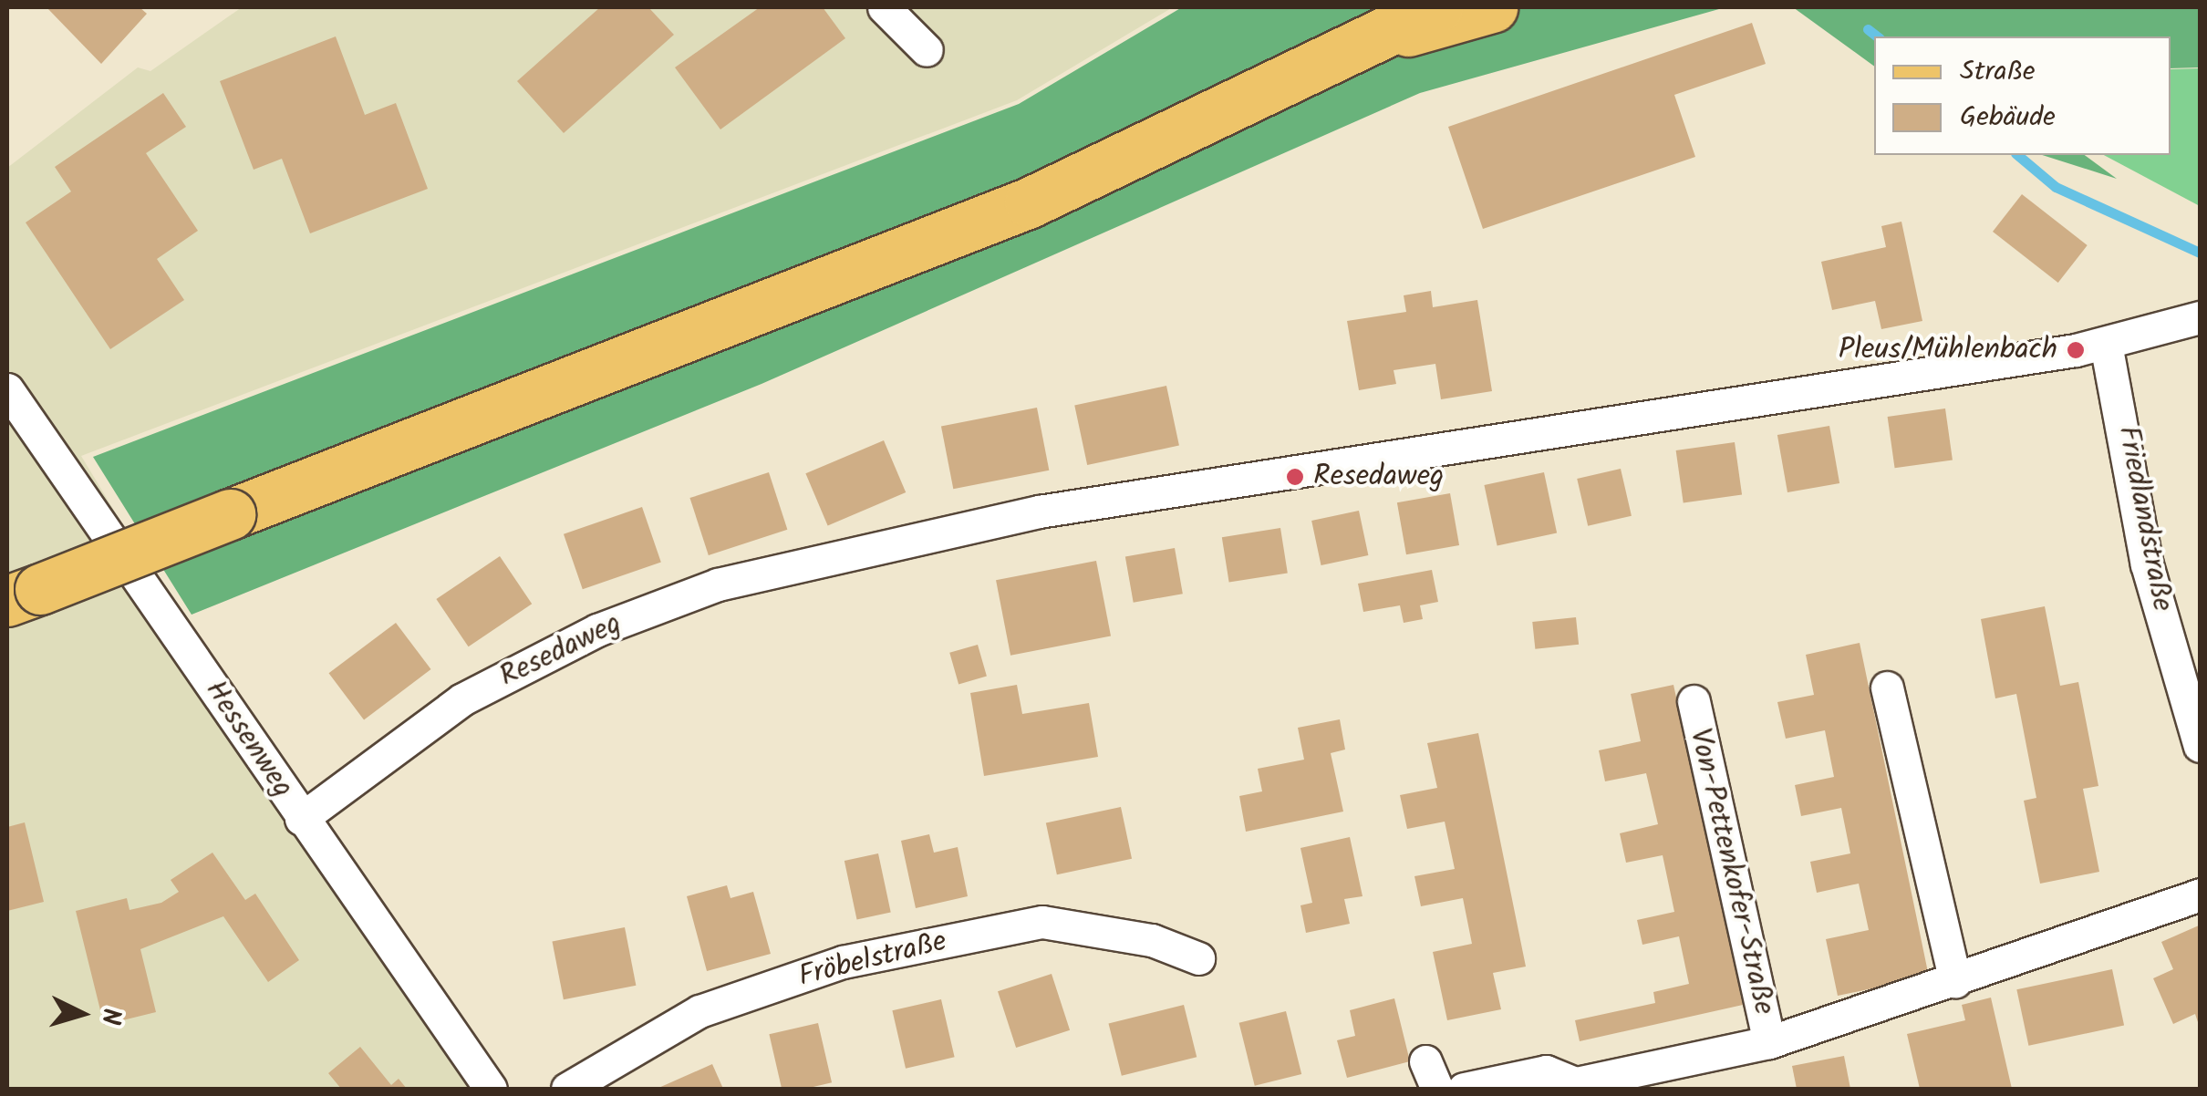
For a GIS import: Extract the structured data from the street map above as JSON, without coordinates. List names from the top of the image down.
{
  "streets": {
    "street": [
      "Friedlandstraße",
      "Resedaweg",
      "Hessenweg",
      "Von-Pettenkofer-Straße",
      "Fröbelstraße"
    ]
  },
  "crossings": [
    ["Friedlandstraße", "Resedaweg"],
    ["Resedaweg", "Hessenweg"]
  ],
  "places": ["Pleus/Mühlenbach", "Resedaweg"],
  "legend": ["Straße", "Gebäude"],
  "north": "right"
}
